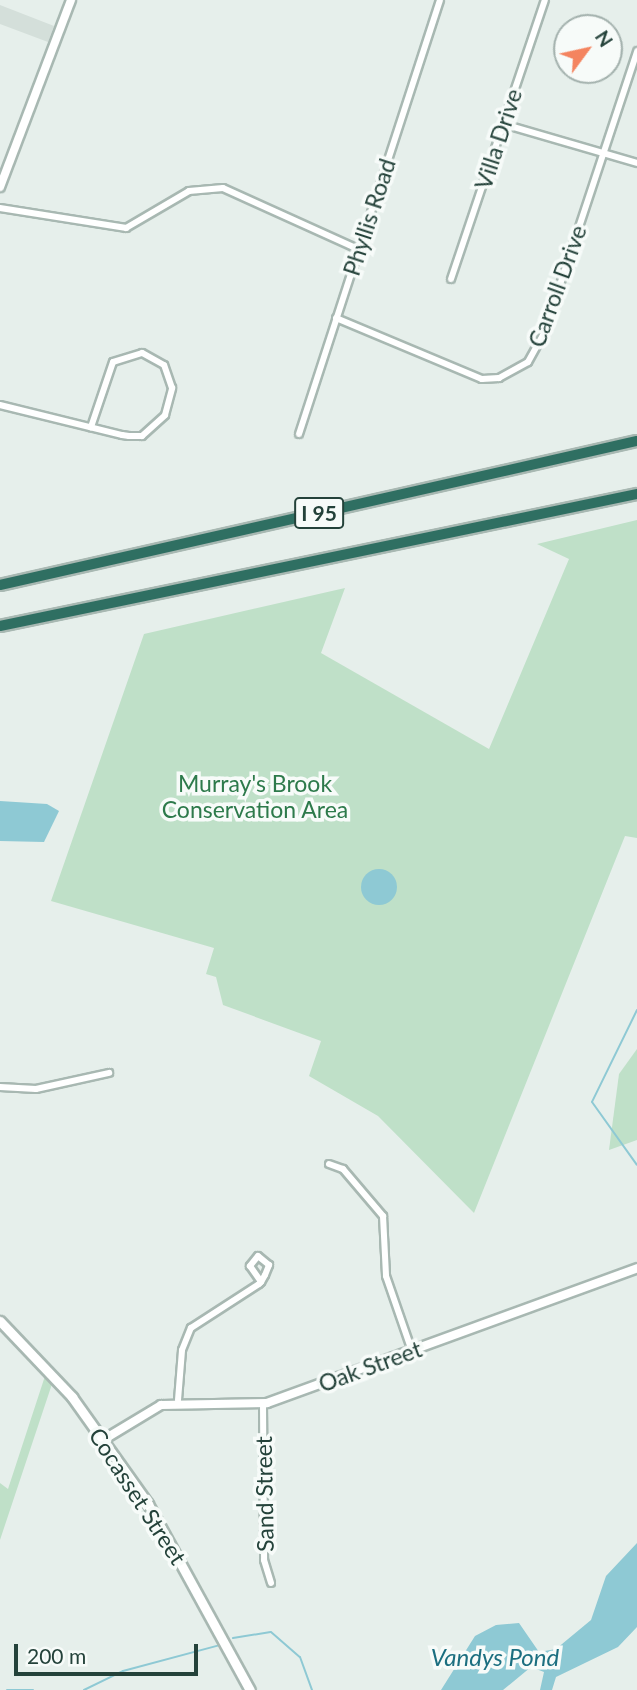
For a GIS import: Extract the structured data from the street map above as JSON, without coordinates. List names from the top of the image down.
{
  "streets": {
    "highway": ["I 95"],
    "main road": ["Cocasset Street"],
    "street": [
      "Villa Drive",
      "Phyllis Road",
      "Carroll Drive",
      "Oak Street",
      "Sand Street"
    ]
  },
  "crossings": [
    ["Phyllis Road", "Carroll Drive"],
    ["Oak Street", "Sand Street"],
    ["Oak Street", "Cocasset Street"]
  ],
  "water": ["Vandys Pond"],
  "parks": ["Murray's Brook Conservation Area"],
  "scale_bar": "200 m",
  "north": "top right"
}
